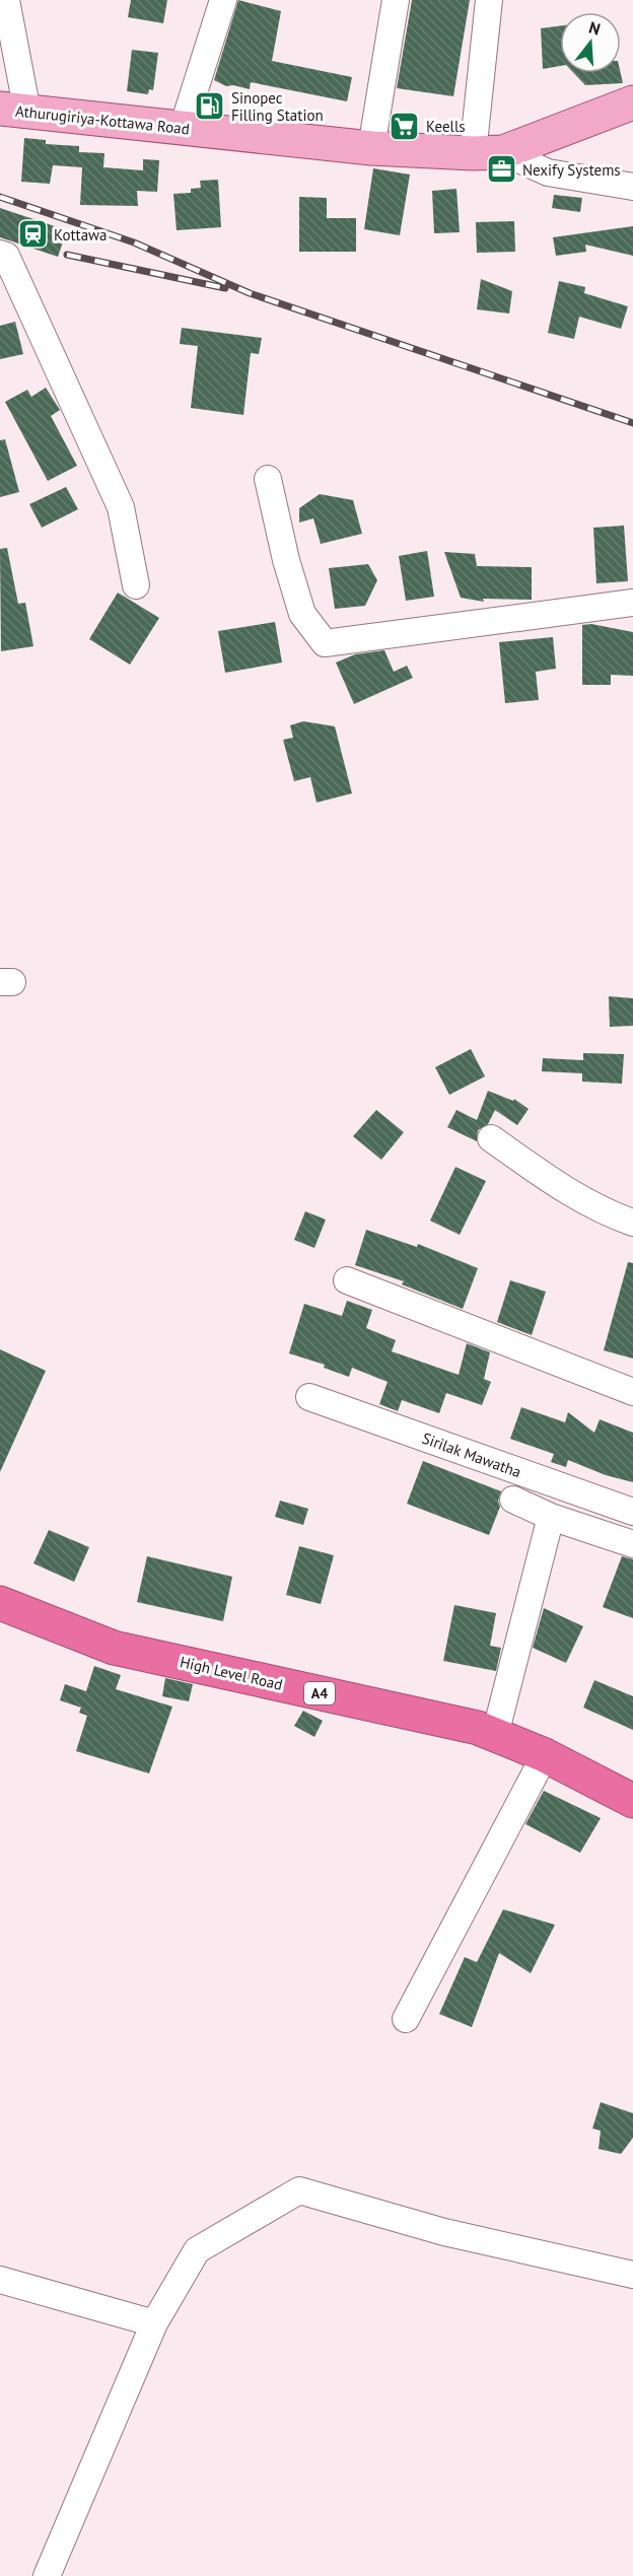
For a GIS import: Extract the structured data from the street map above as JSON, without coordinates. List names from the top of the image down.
{
  "streets": {
    "highway": ["High Level Road", "A4"],
    "main road": ["Athurugiriya-Kottawa Road"],
    "street": ["Sirilak Mawatha"]
  },
  "places": {
    "fuel station": ["Sinopec Filling Station"],
    "supermarket": ["Keells"],
    "office": ["Nexify Systems"],
    "station": ["Kottawa"]
  },
  "north": "top"
}
